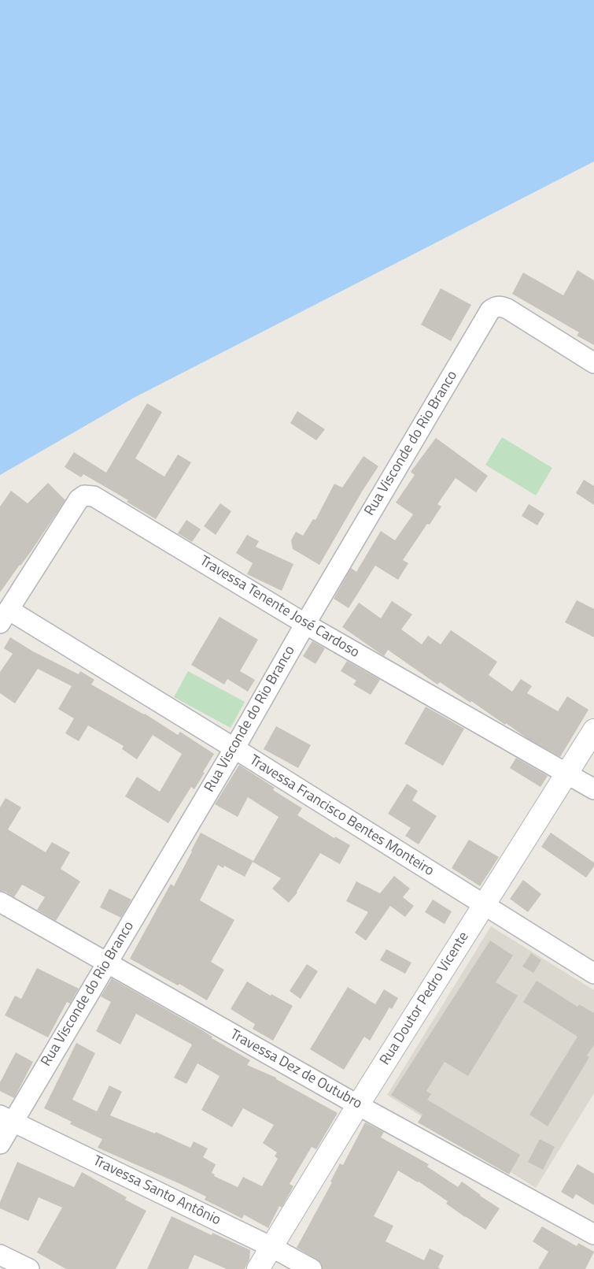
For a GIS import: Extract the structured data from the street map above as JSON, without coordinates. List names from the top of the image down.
{
  "streets": {
    "street": [
      "Rua Visconde do Rio Branco",
      "Travessa Tenente José Cardoso",
      "Travessa Francisco Bentes Monteiro",
      "Rua Doutor Pedro Vicente",
      "Travessa Dez de Outubro",
      "Travessa Santo Antônio"
    ]
  },
  "crossings": [
    ["Rua Visconde do Rio Branco", "Travessa Tenente José Cardoso"],
    ["Rua Visconde do Rio Branco", "Travessa Francisco Bentes Monteiro"],
    ["Rua Visconde do Rio Branco", "Travessa Dez de Outubro"],
    ["Rua Visconde do Rio Branco", "Travessa Santo Antônio"],
    ["Travessa Tenente José Cardoso", "Travessa Francisco Bentes Monteiro"],
    ["Travessa Tenente José Cardoso", "Rua Doutor Pedro Vicente"],
    ["Travessa Francisco Bentes Monteiro", "Rua Doutor Pedro Vicente"],
    ["Rua Doutor Pedro Vicente", "Travessa Dez de Outubro"],
    ["Rua Doutor Pedro Vicente", "Travessa Santo Antônio"]
  ]
}
